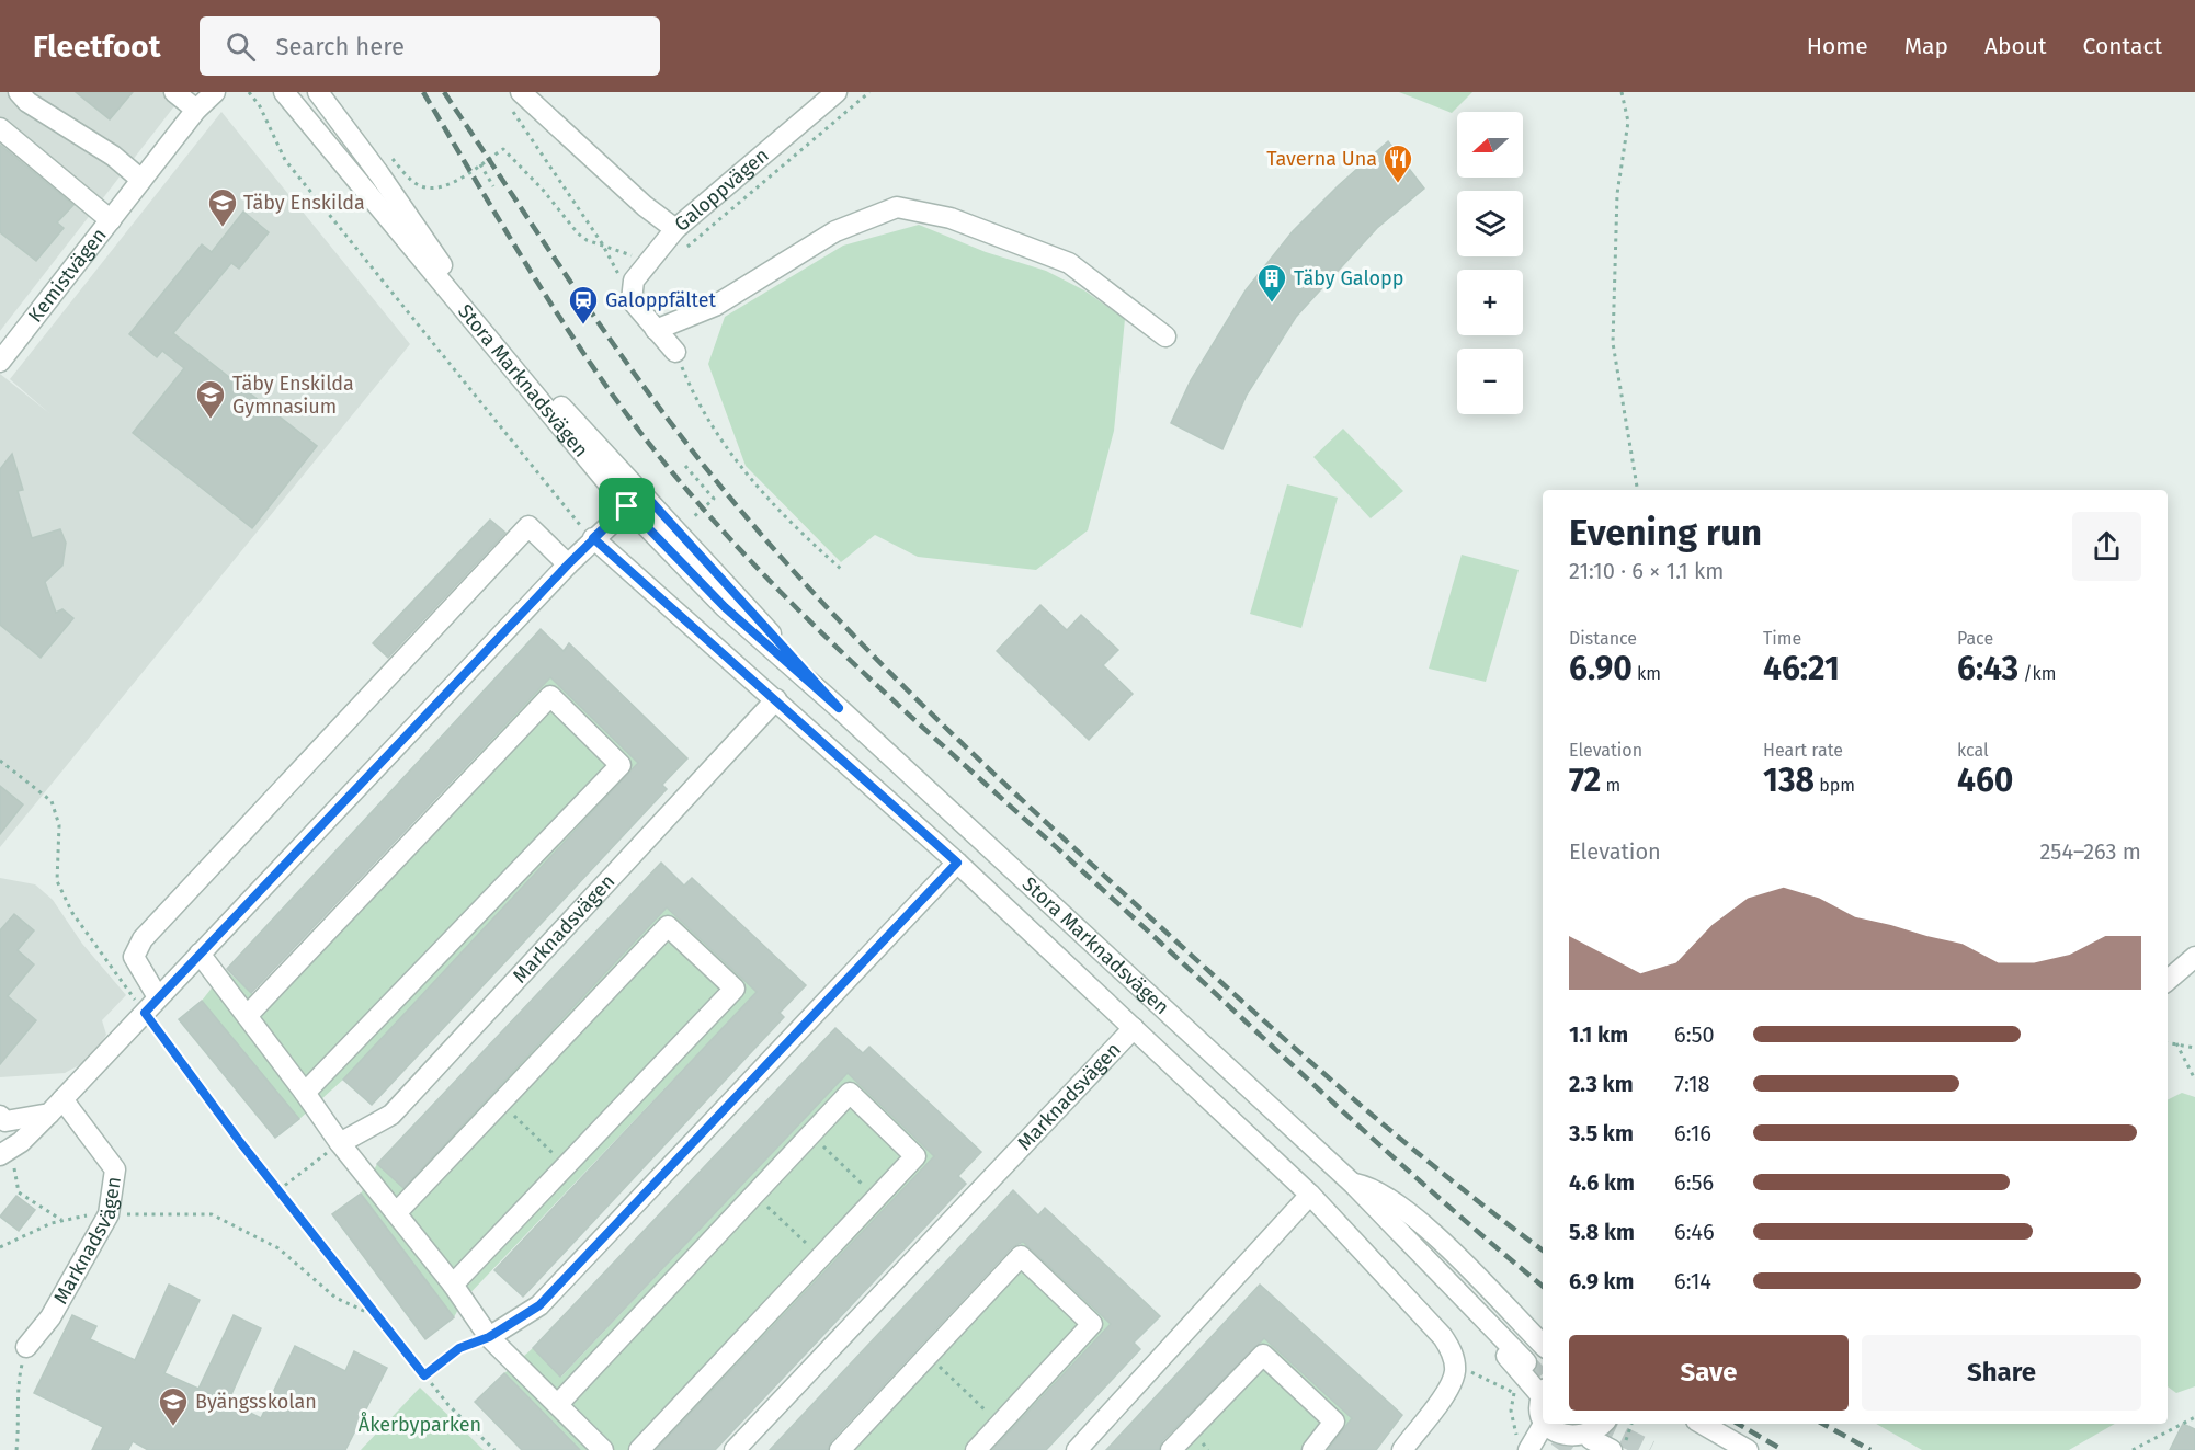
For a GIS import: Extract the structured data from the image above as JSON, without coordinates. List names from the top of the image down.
{
  "streets": {
    "street": [
      "Galoppvägen",
      "Kemistvägen",
      "Stora Marknadsvägen",
      "Marknadsvägen"
    ]
  },
  "parks": ["Åkerbyparken"],
  "places": {
    "restaurant": ["Taverna Una"],
    "school or university": ["Täby Enskilda", "Täby Enskilda Gymnasium", "Byängsskolan"],
    "building": ["Täby Galopp"],
    "station": ["Galoppfältet"]
  },
  "north": "left",
  "page": {
    "header": "Fleetfoot",
    "search": "Search here",
    "nav": [
      "Home",
      "Map",
      "About",
      "Contact"
    ],
    "map_buttons": ["+", "−"],
    "heading": ["Evening run", "21:10 · 6 × 1.1 km"],
    "stats": [
      ["Distance", "6.90 km"],
      ["Time", "46:21"],
      ["Pace", "6:43 /km"],
      ["Elevation", "72 m"],
      ["Heart rate", "138 bpm"],
      ["kcal", "460"]
    ],
    "chart": ["Elevation", "254–263 m"],
    "list": [
      {
        "name": "1.1 km",
        "note": "6:50"
      },
      {
        "name": "2.3 km",
        "note": "7:18"
      },
      {
        "name": "3.5 km",
        "note": "6:16"
      },
      {
        "name": "4.6 km",
        "note": "6:56"
      },
      {
        "name": "5.8 km",
        "note": "6:46"
      },
      {
        "name": "6.9 km",
        "note": "6:14"
      }
    ],
    "buttons": ["Save", "Share"]
  }
}
